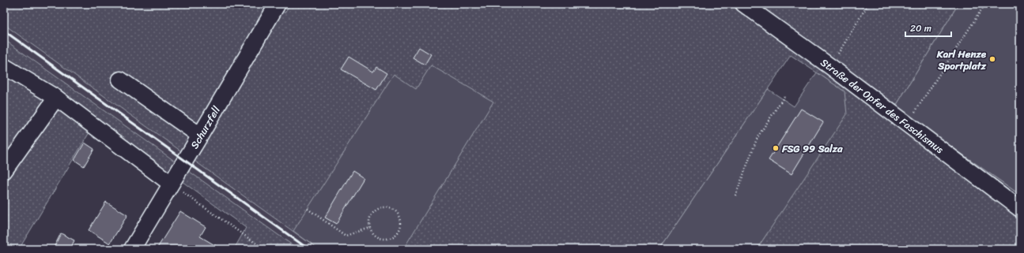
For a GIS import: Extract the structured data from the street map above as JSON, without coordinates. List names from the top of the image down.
{
  "streets": {
    "street": ["Straße der Opfer des Faschismus", "Schurzfell"]
  },
  "places": ["Karl Henze Sportplatz", "FSG 99 Salza"],
  "scale_bar": "20 m"
}
